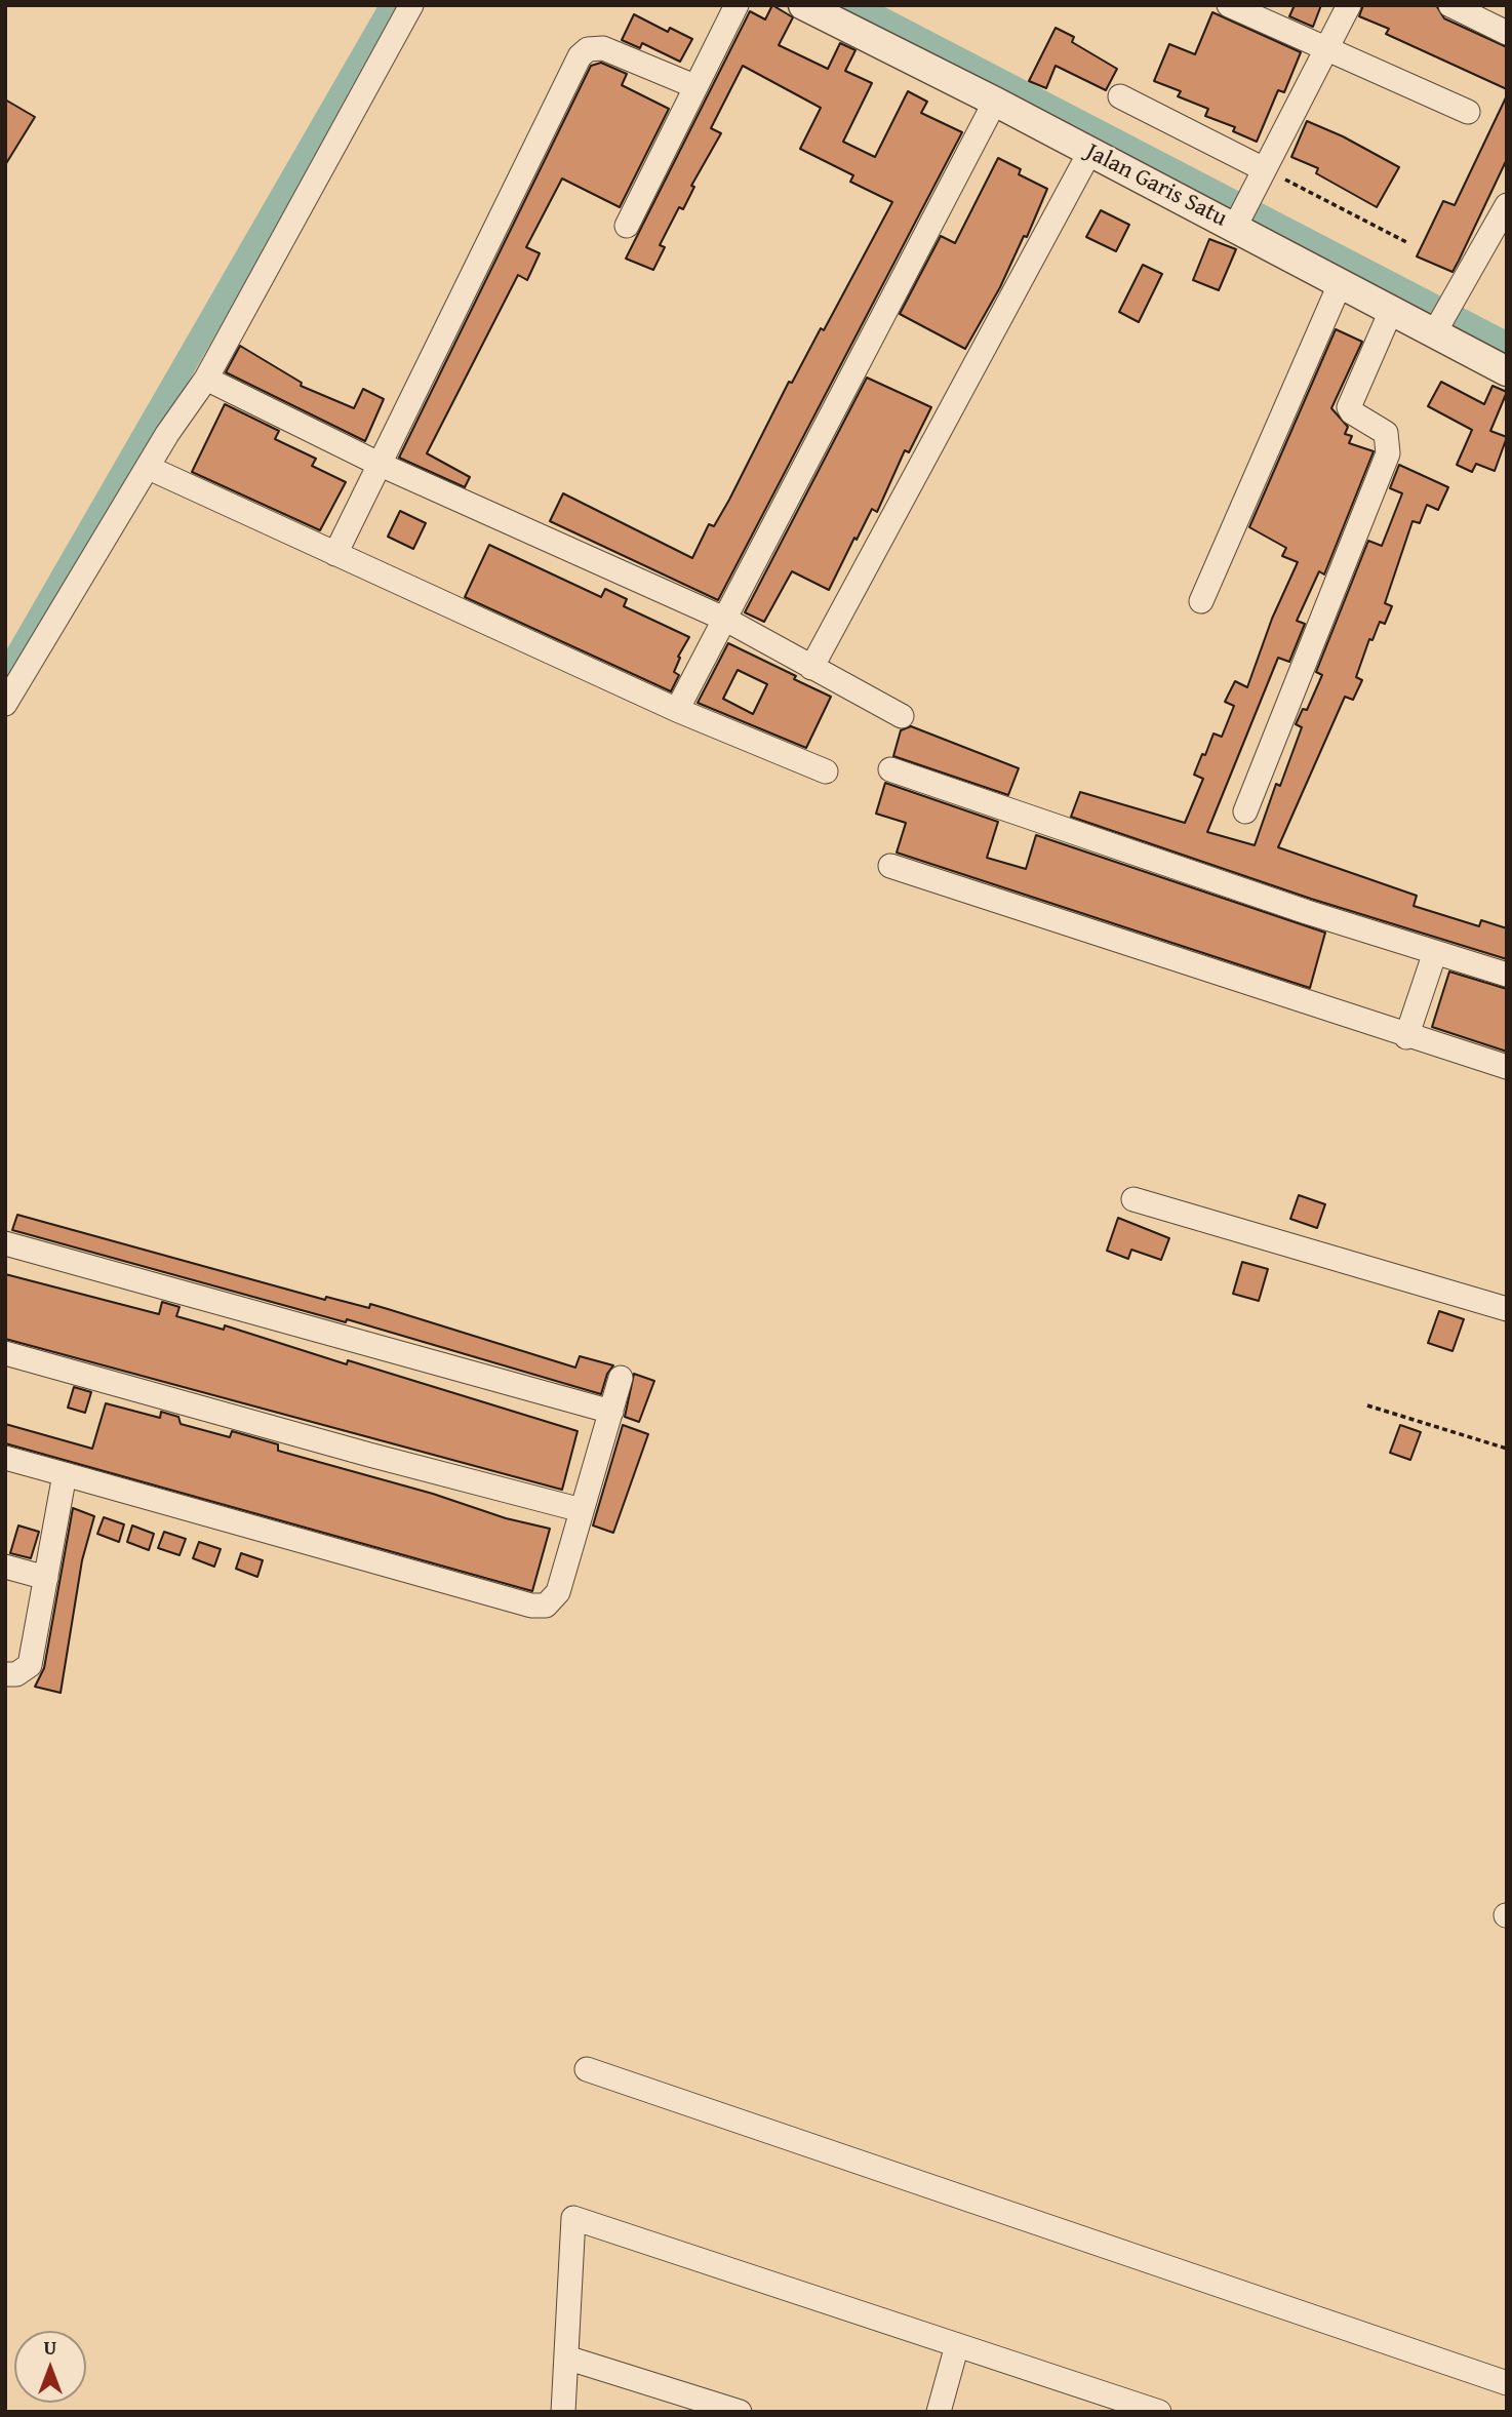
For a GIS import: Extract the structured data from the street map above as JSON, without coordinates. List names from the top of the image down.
{
  "streets": {
    "street": ["Jalan Garis Satu"]
  },
  "north": "top"
}
